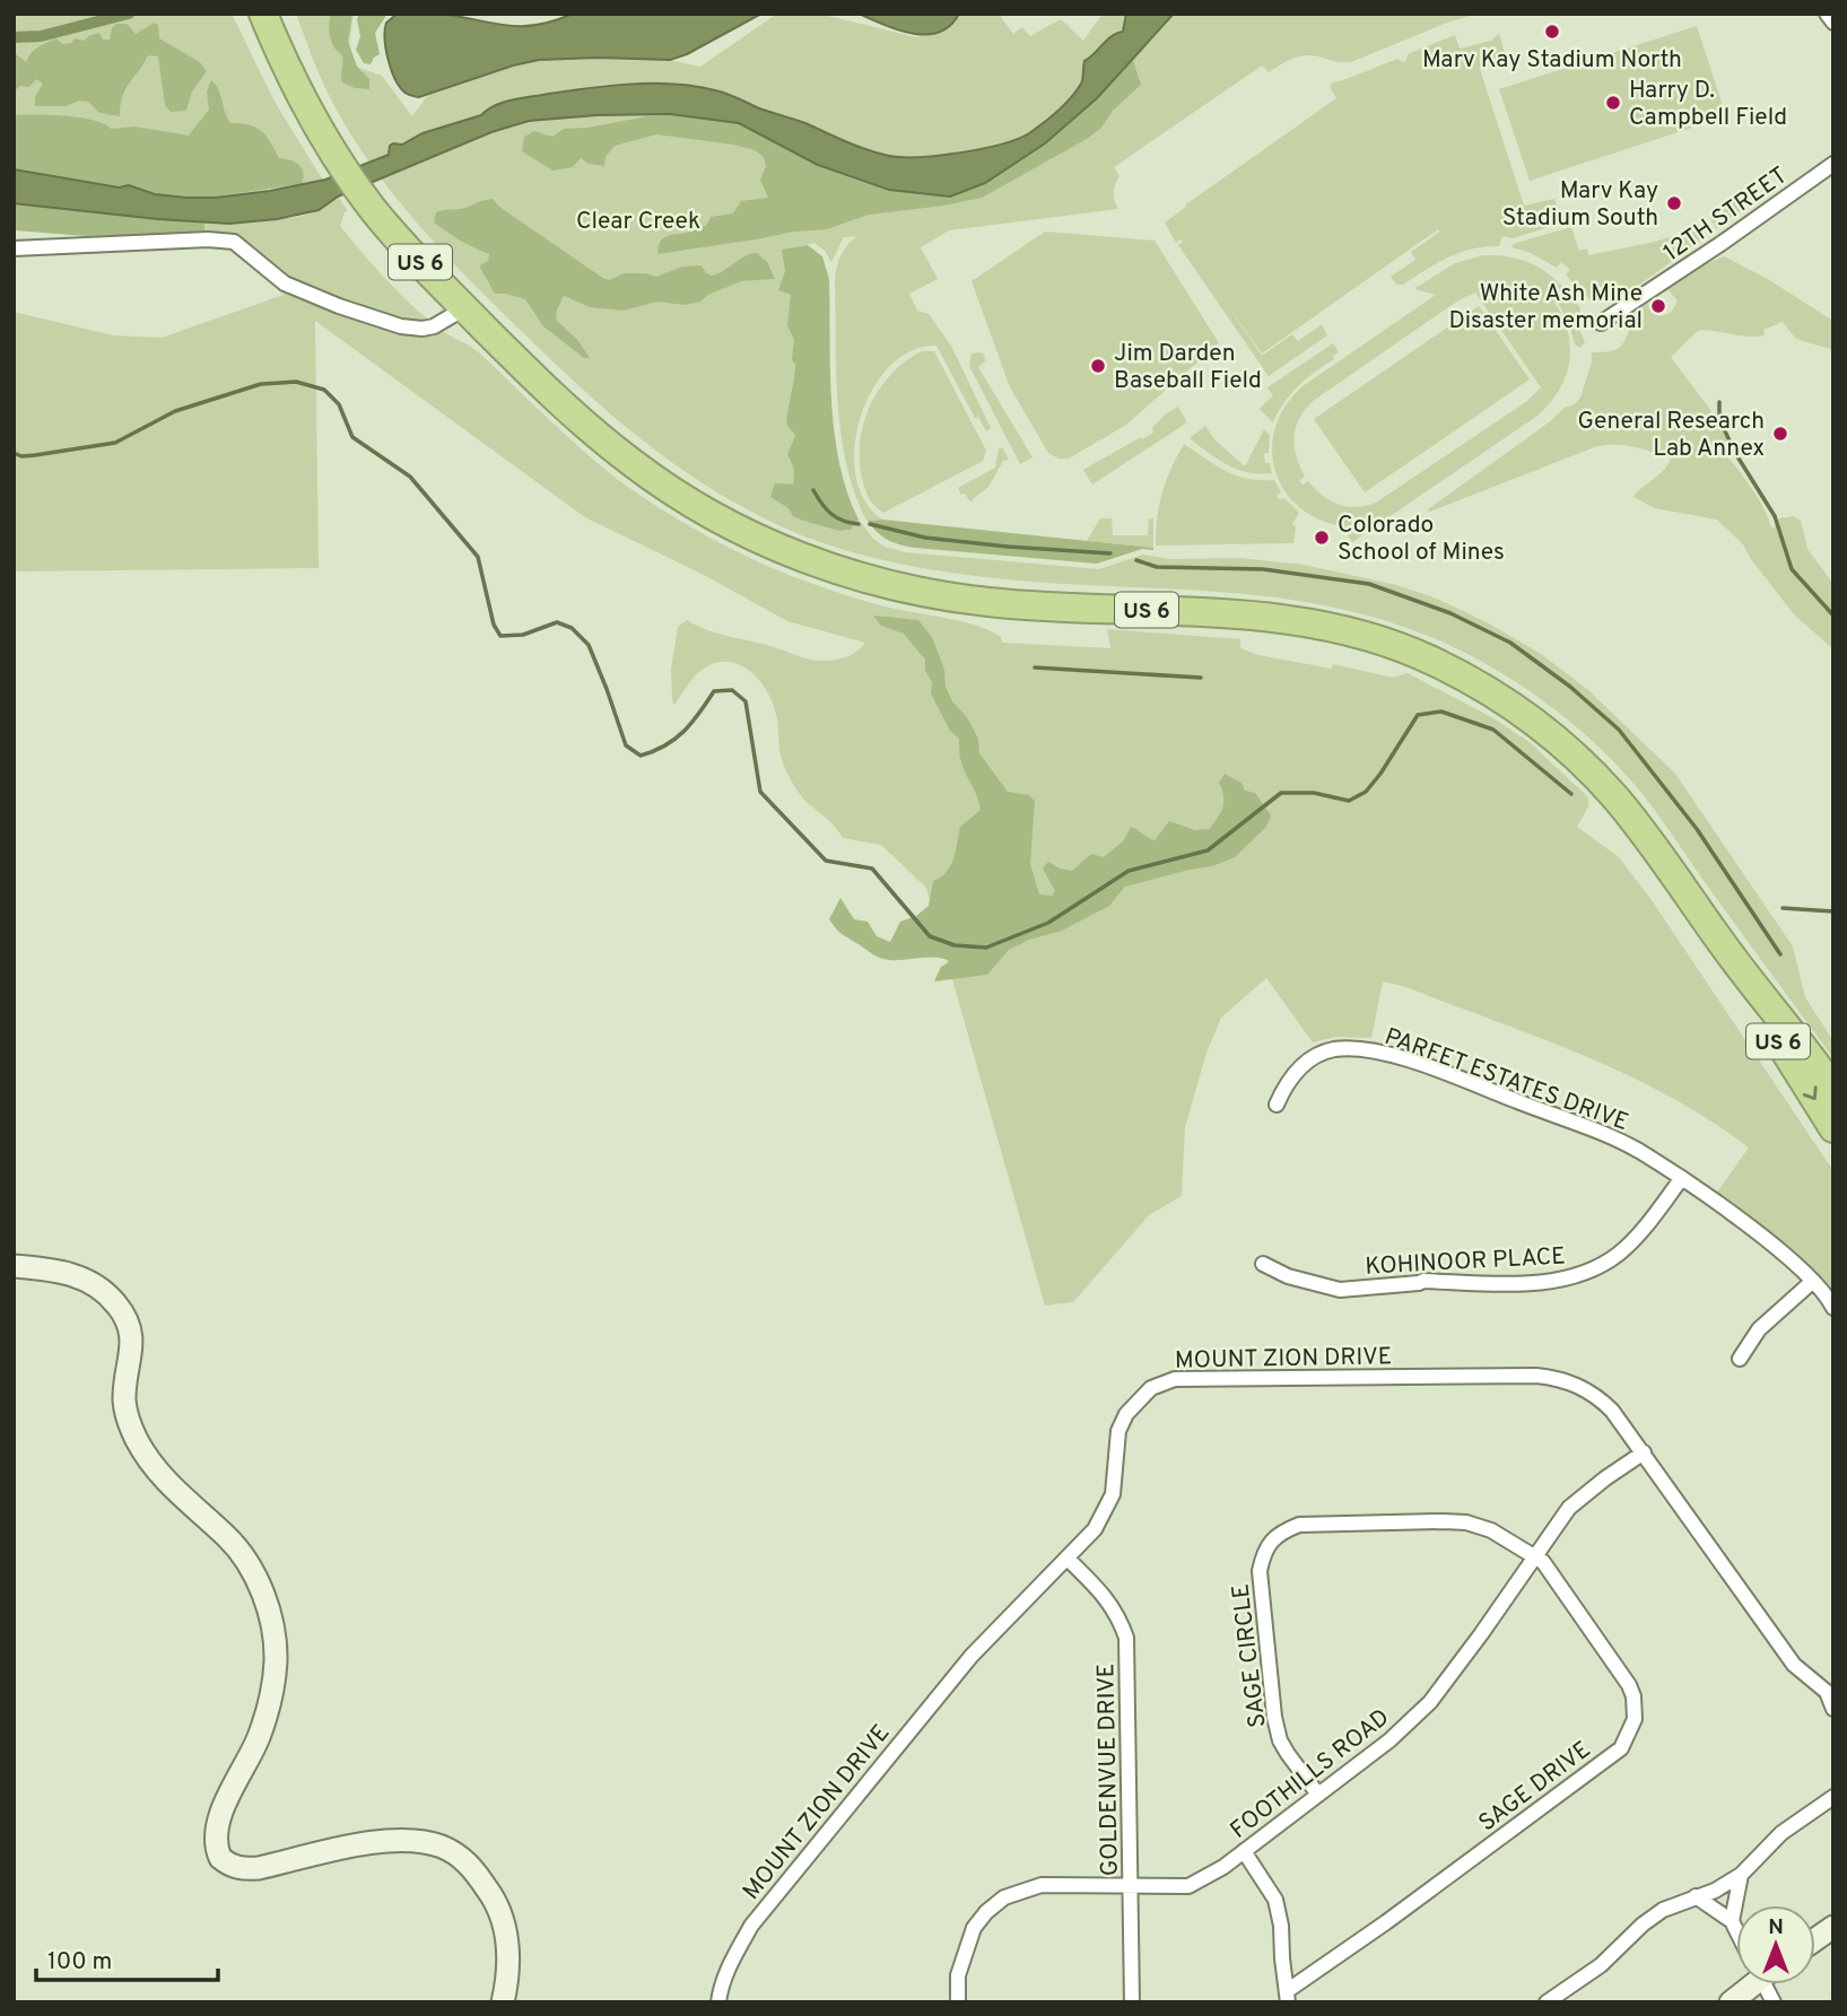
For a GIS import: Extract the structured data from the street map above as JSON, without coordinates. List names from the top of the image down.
{
  "streets": {
    "highway": ["US 6"],
    "street": [
      "12TH STREET",
      "PARFET ESTATES DRIVE",
      "KOHINOOR PLACE",
      "MOUNT ZION DRIVE",
      "SAGE CIRCLE",
      "GOLDENVUE DRIVE",
      "FOOTHILLS ROAD",
      "SAGE DRIVE"
    ]
  },
  "crossings": [
    ["PARFET ESTATES DRIVE", "KOHINOOR PLACE"],
    ["MOUNT ZION DRIVE", "GOLDENVUE DRIVE"],
    ["MOUNT ZION DRIVE", "FOOTHILLS ROAD"],
    ["SAGE CIRCLE", "FOOTHILLS ROAD"],
    ["SAGE CIRCLE", "SAGE DRIVE"],
    ["GOLDENVUE DRIVE", "FOOTHILLS ROAD"],
    ["FOOTHILLS ROAD", "SAGE DRIVE"]
  ],
  "parks": ["Clear Creek"],
  "places": [
    "Marv Kay Stadium North",
    "Harry D. Campbell Field",
    "Marv Kay Stadium South",
    "White Ash Mine Disaster memorial",
    "Jim Darden Baseball Field",
    "General Research Lab Annex",
    "Colorado School of Mines"
  ],
  "scale_bar": "100 m",
  "north": "top"
}
